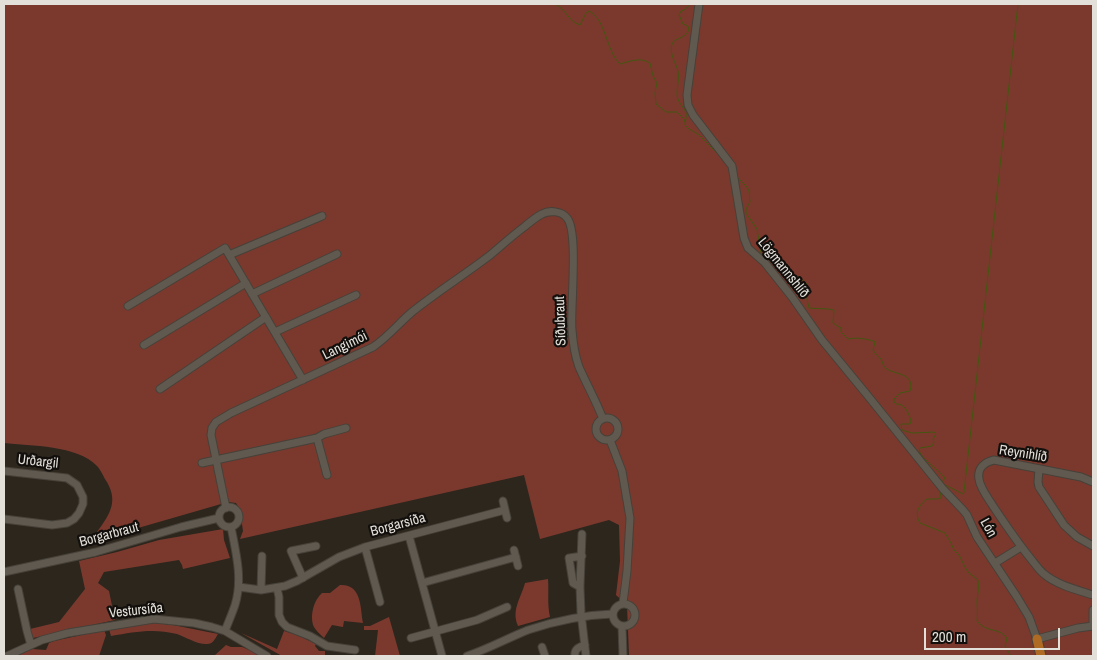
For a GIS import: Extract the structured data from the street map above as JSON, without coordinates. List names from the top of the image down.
{
  "streets": {
    "street": [
      "Lögmannshlíð",
      "Síðubraut",
      "Langimói",
      "Reynihlíð",
      "Urðargil",
      "Borgarsíða",
      "Lón",
      "Borgarbraut",
      "Vestursíða"
    ]
  },
  "crossings": [
    ["Lögmannshlíð", "Lón"],
    ["Síðubraut", "Langimói"],
    ["Langimói", "Borgarbraut"]
  ],
  "scale_bar": "200 m"
}
